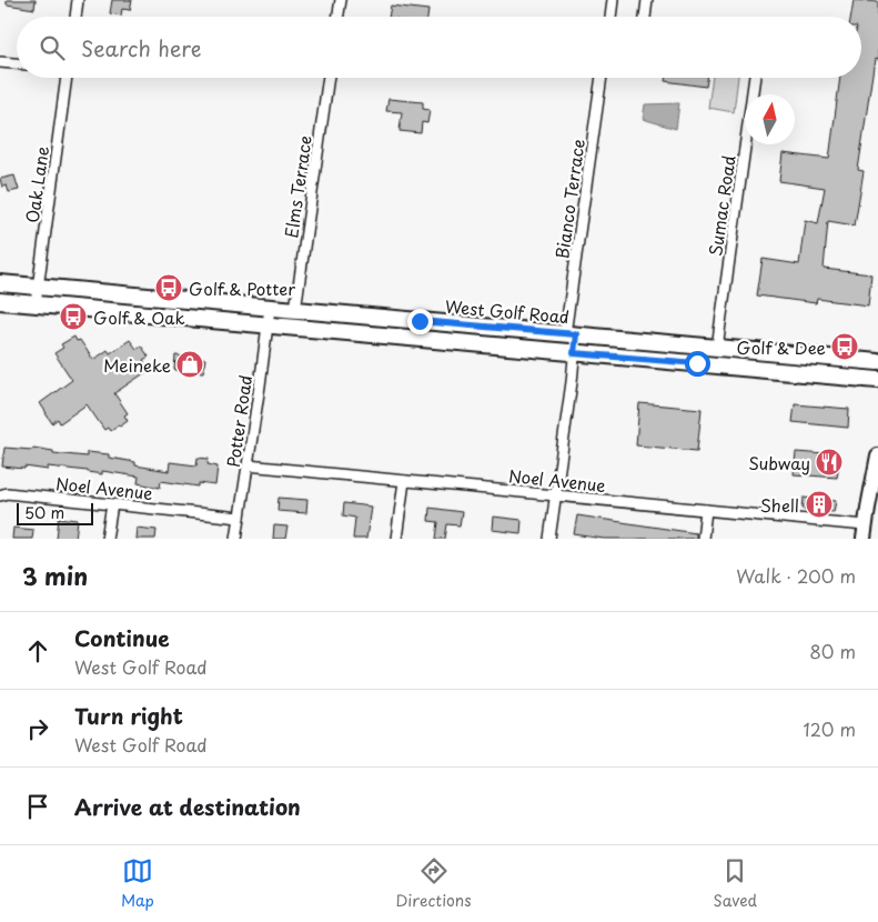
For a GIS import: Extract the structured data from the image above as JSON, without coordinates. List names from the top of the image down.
{
  "streets": {
    "main road": ["West Golf Road"],
    "street": [
      "Oak Lane",
      "Elms Terrace",
      "Bianco Terrace",
      "Sumac Road",
      "Potter Road",
      "Noel Avenue"
    ]
  },
  "crossings": [
    ["Oak Lane", "West Golf Road"],
    ["Elms Terrace", "West Golf Road"],
    ["Bianco Terrace", "West Golf Road"],
    ["Sumac Road", "West Golf Road"],
    ["West Golf Road", "Potter Road"],
    ["Potter Road", "Noel Avenue"]
  ],
  "places": {
    "bus stop": ["Golf & Potter", "Golf & Oak", "Golf & Dee"],
    "shop": ["Meineke"],
    "restaurant": ["Subway"],
    "building": ["Shell"]
  },
  "scale_bar": "50 m",
  "north": "top",
  "page": {
    "search": "Search here",
    "scale": "50 m",
    "heading": ["3 min", "Walk · 200 m"],
    "list": [
      ["Continue", "West Golf Road", "80 m"],
      ["Turn right", "West Golf Road", "120 m"],
      "Arrive at destination"
    ],
    "nav": ["Map", "Directions", "Saved"]
  }
}
